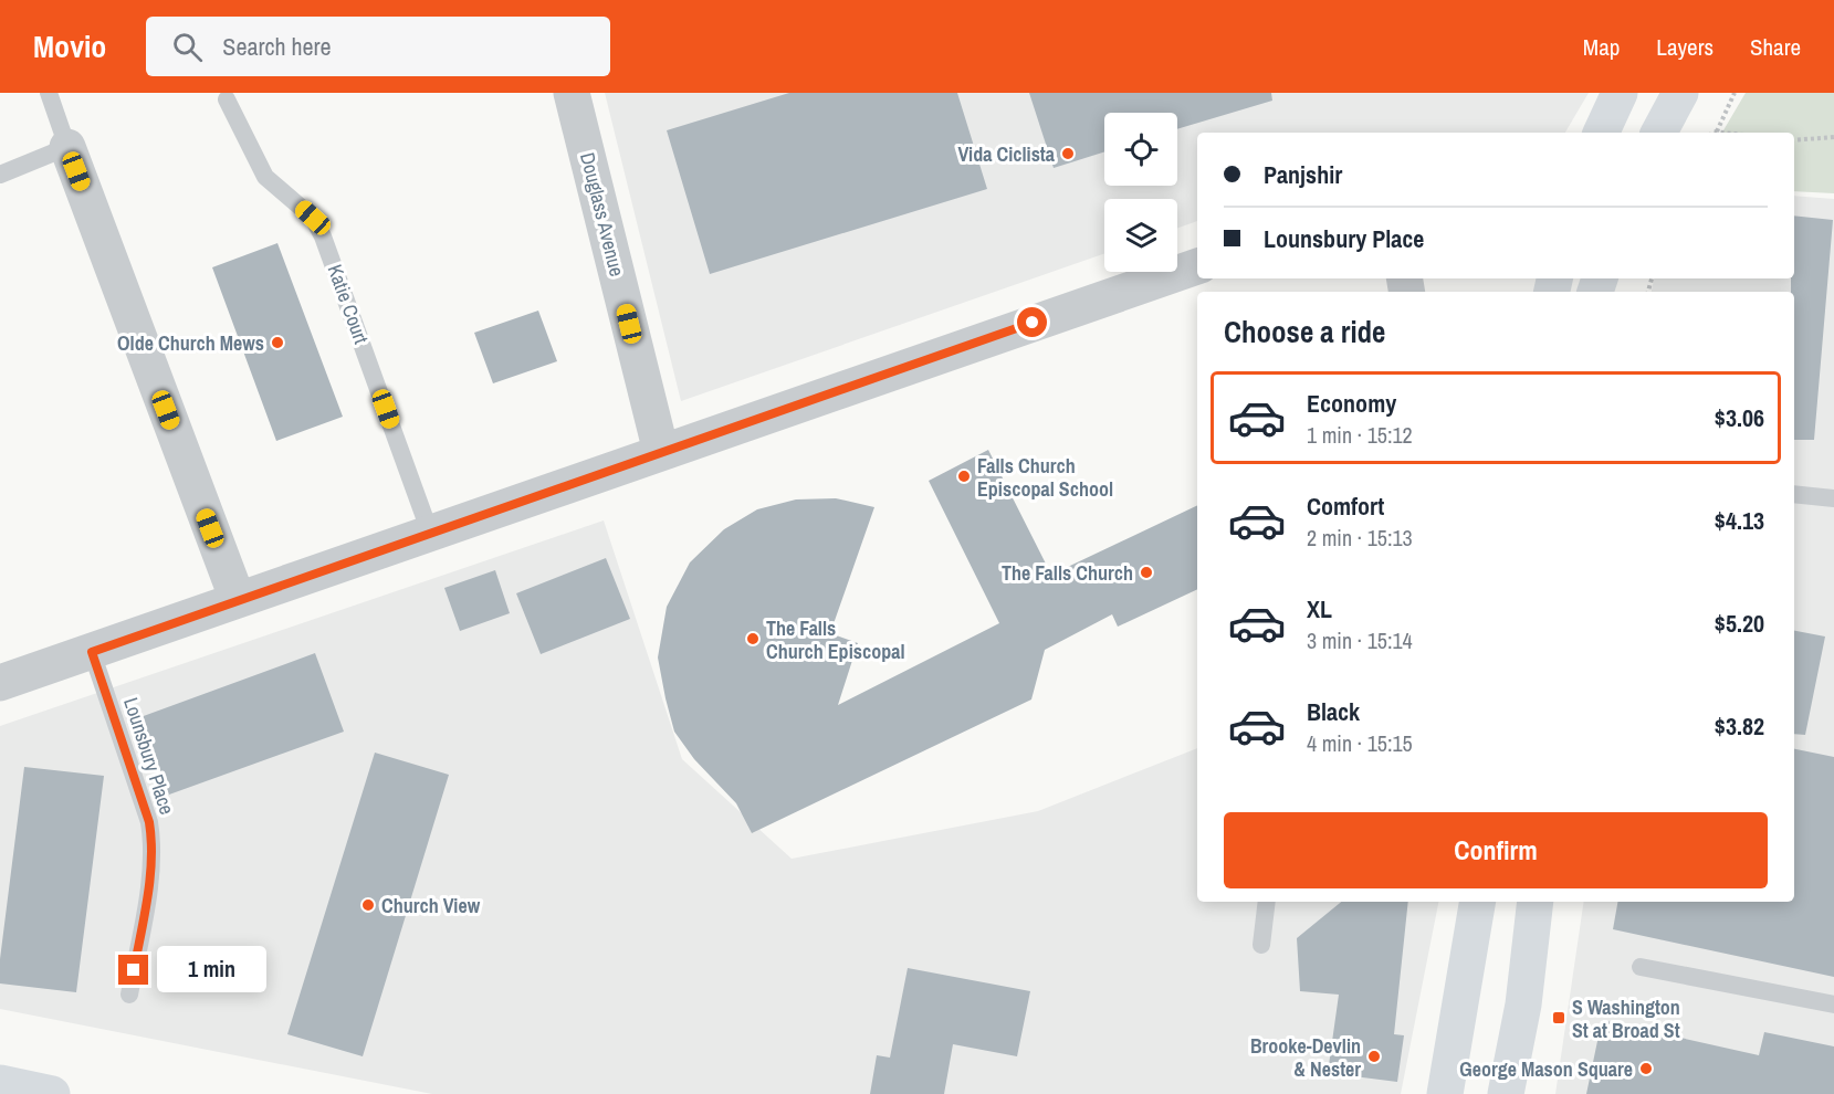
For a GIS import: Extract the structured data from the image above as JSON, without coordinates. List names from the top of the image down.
{
  "streets": {
    "street": ["Douglass Avenue"],
    "lane": ["Katie Court", "Lounsbury Place"]
  },
  "places": {
    "other": [
      "Vida Ciclista",
      "Olde Church Mews",
      "Falls Church Episcopal School",
      "The Falls Church",
      "The Falls Church Episcopal",
      "Church View",
      "Brooke-Devlin & Nester",
      "George Mason Square"
    ],
    "transit": ["S Washington St at Broad St"]
  },
  "page": {
    "header": "Movio",
    "search": "Search here",
    "nav": ["Map", "Layers", "Share"],
    "banner": ["Panjshir", "Lounsbury Place"],
    "heading": "Choose a ride",
    "list": [
      {
        "name": "Economy",
        "note": "1 min · 15:12",
        "value": "$3.06"
      },
      {
        "name": "Comfort",
        "note": "2 min · 15:13",
        "value": "$4.13"
      },
      {
        "name": "XL",
        "note": "3 min · 15:14",
        "value": "$5.20"
      },
      {
        "name": "Black",
        "note": "4 min · 15:15",
        "value": "$3.82"
      }
    ],
    "buttons": "Confirm",
    "bubble": "1 min"
  }
}
